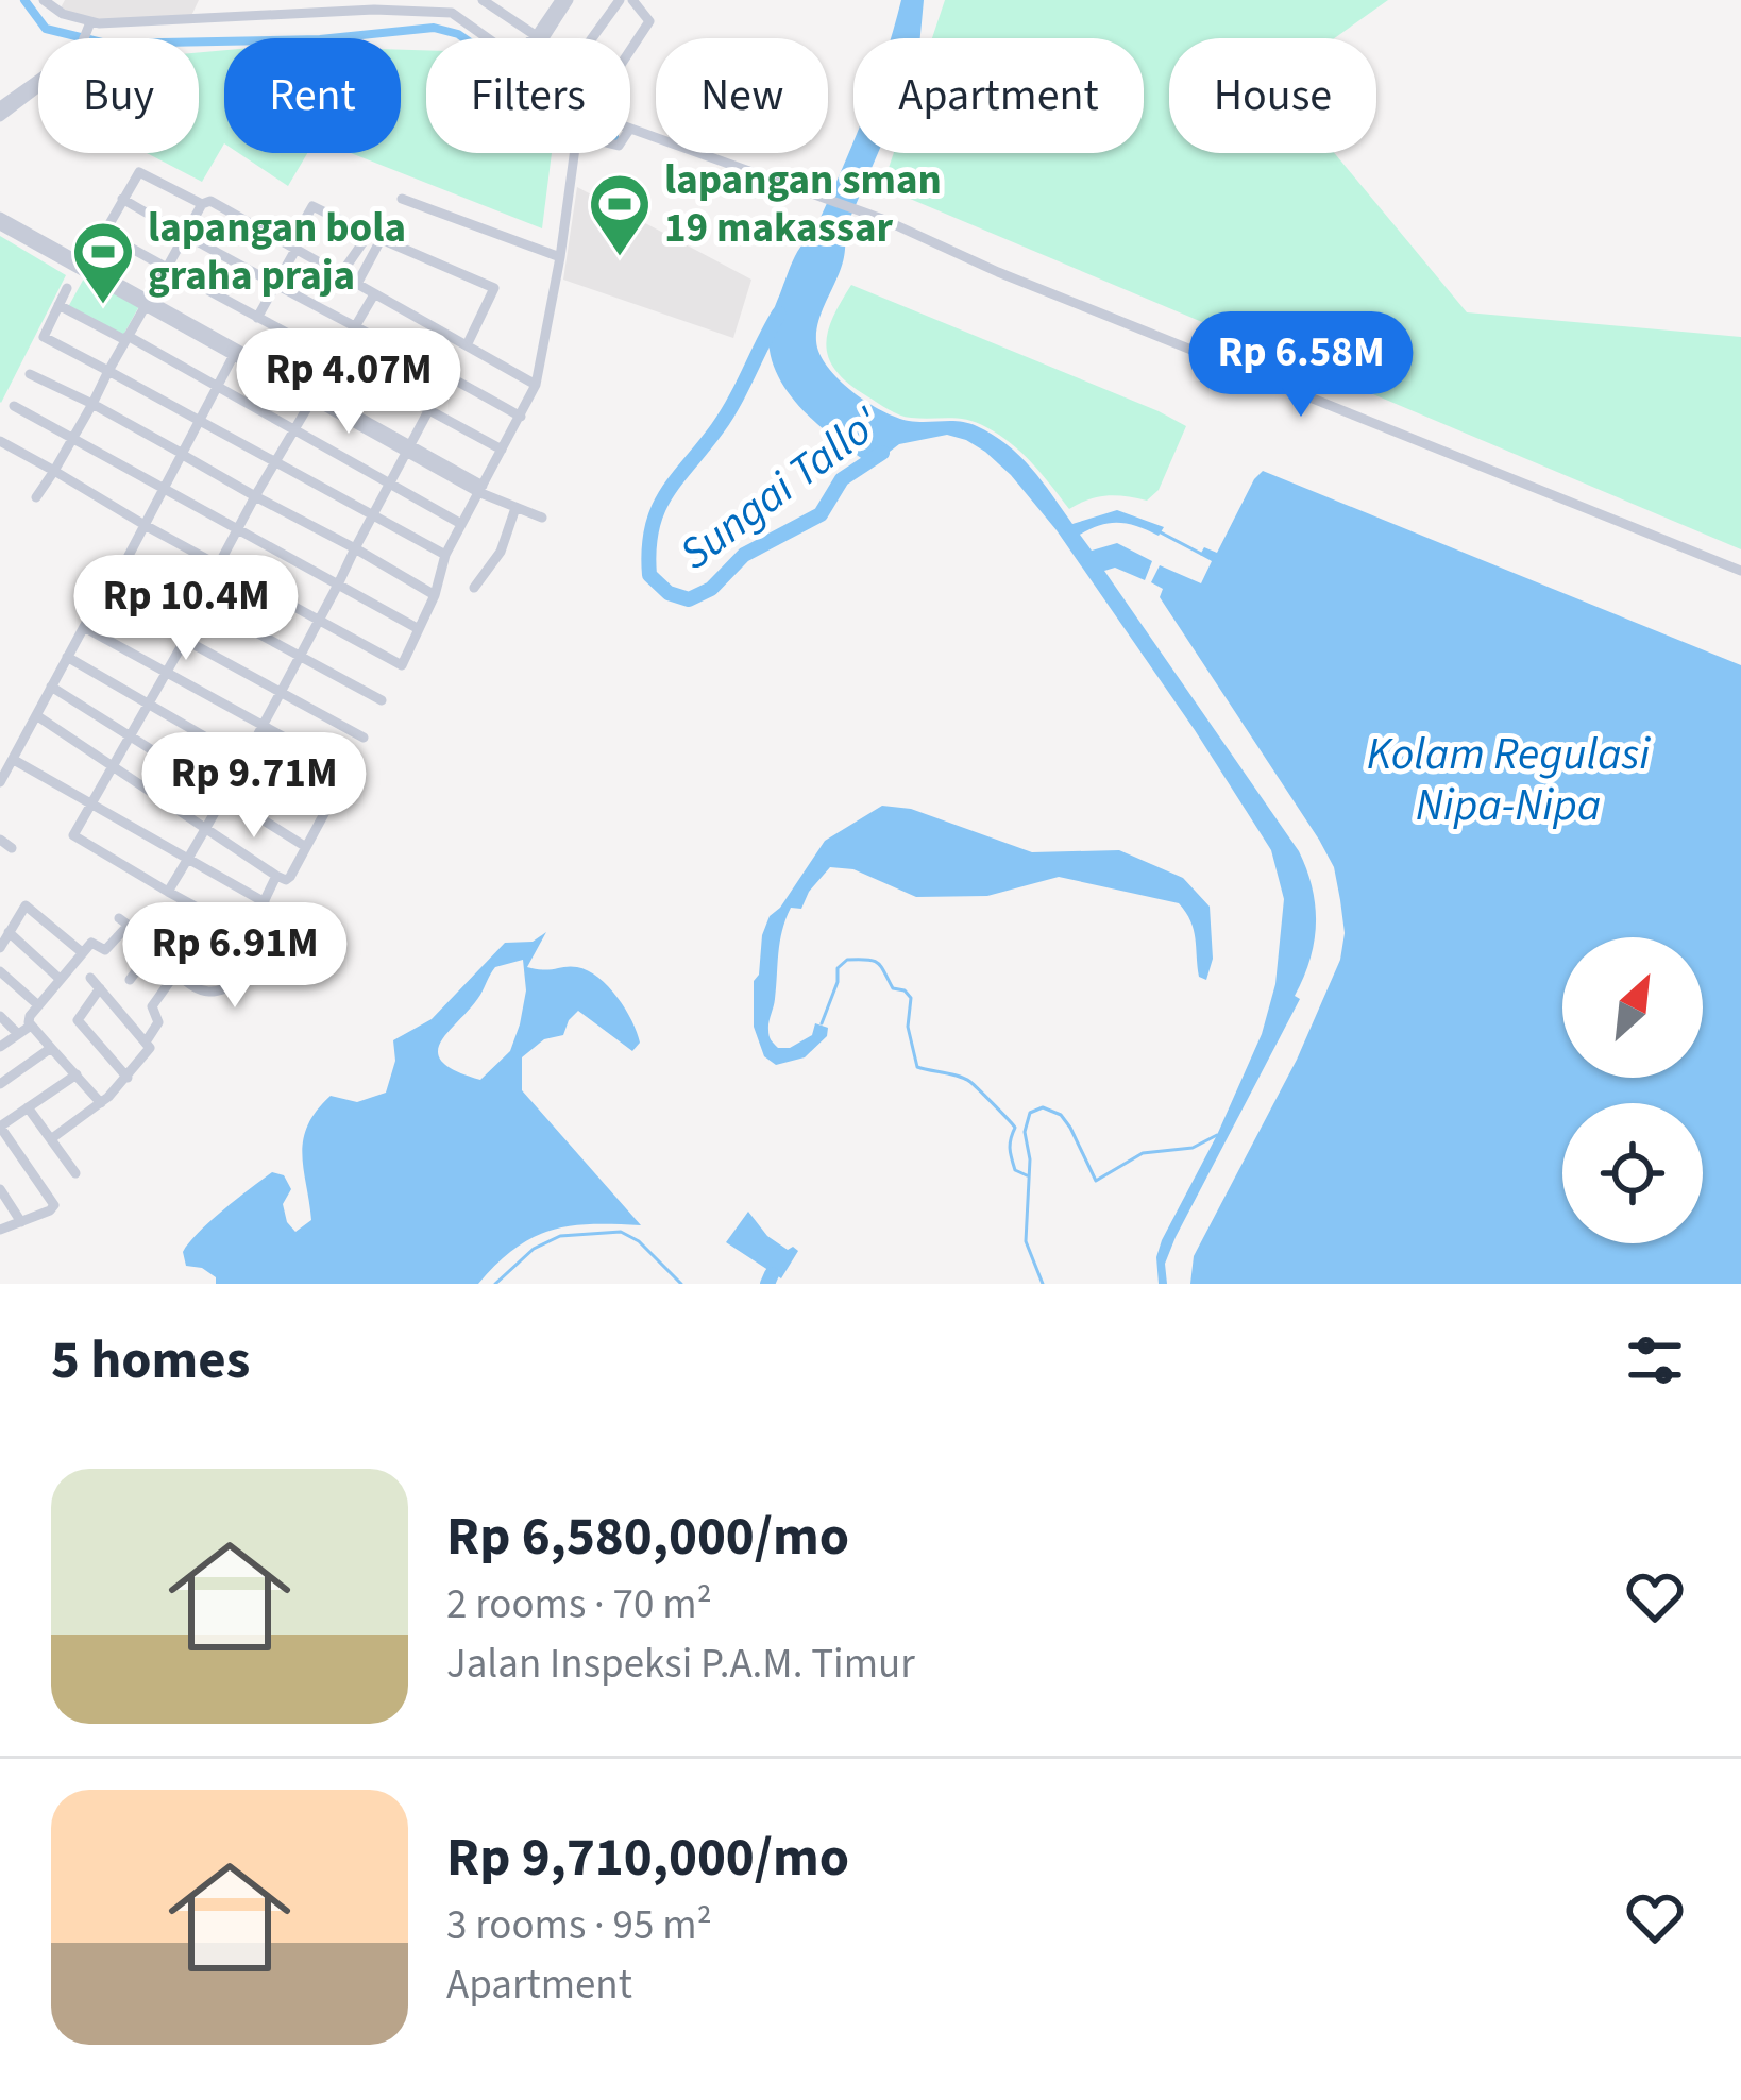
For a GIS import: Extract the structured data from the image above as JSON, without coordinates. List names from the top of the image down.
{
  "water": ["Sungai Tallo'", "Kolam Regulasi Nipa-Nipa"],
  "places": {
    "sports": ["lapangan sman 19 makassar", "lapangan bola graha praja"]
  },
  "north": "top right",
  "page": {
    "chip": [
      "Buy",
      "Rent",
      "Filters",
      "New",
      "Apartment",
      "House"
    ],
    "price": [
      "Rp 6.58M",
      "Rp 4.07M",
      "Rp 10.4M",
      "Rp 9.71M",
      "Rp 6.91M"
    ],
    "heading": "5 homes",
    "list": [
      {
        "name": "Rp 6,580,000/mo",
        "note": "2 rooms · 70 m² · Jalan Inspeksi P.A.M. Timur"
      },
      {
        "name": "Rp 9,710,000/mo",
        "note": "3 rooms · 95 m² · Apartment"
      }
    ]
  }
}
